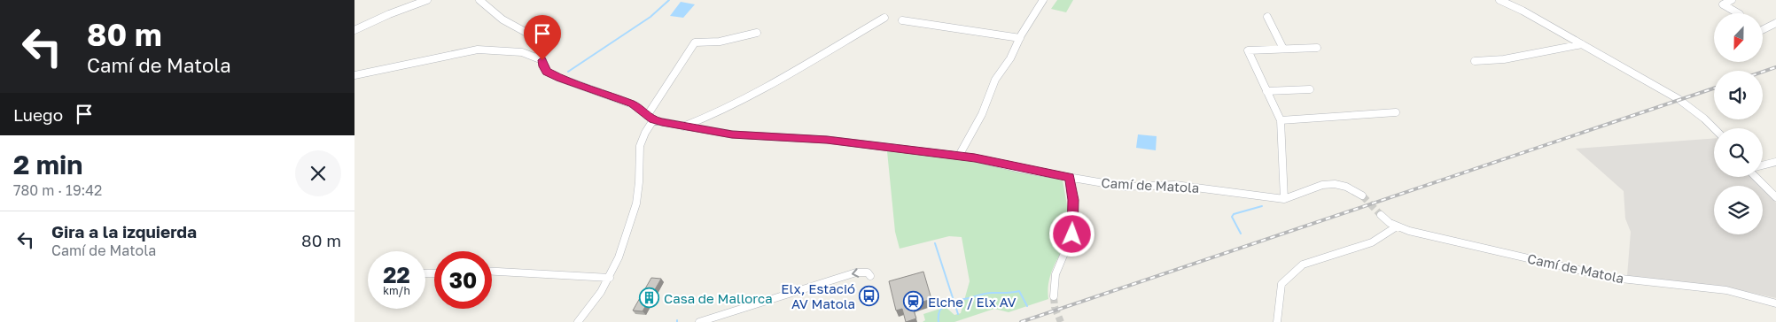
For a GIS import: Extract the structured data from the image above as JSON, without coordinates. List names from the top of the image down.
{
  "streets": {
    "street": ["Camí de Matola"]
  },
  "places": {
    "bus stop": ["Elx, Estació AV Matola"],
    "building": ["Casa de Mallorca"],
    "station": ["Elche / Elx AV"]
  },
  "north": "bottom",
  "page": {
    "turn": ["80 m", "Camí de Matola"],
    "then": "Luego",
    "heading": ["2 min", "780 m · 19:42"],
    "list": [
      {
        "name": "Gira a la izquierda",
        "note": "Camí de Matola",
        "value": "80 m"
      }
    ],
    "speed": "22 km/h",
    "limit": "30"
  }
}
